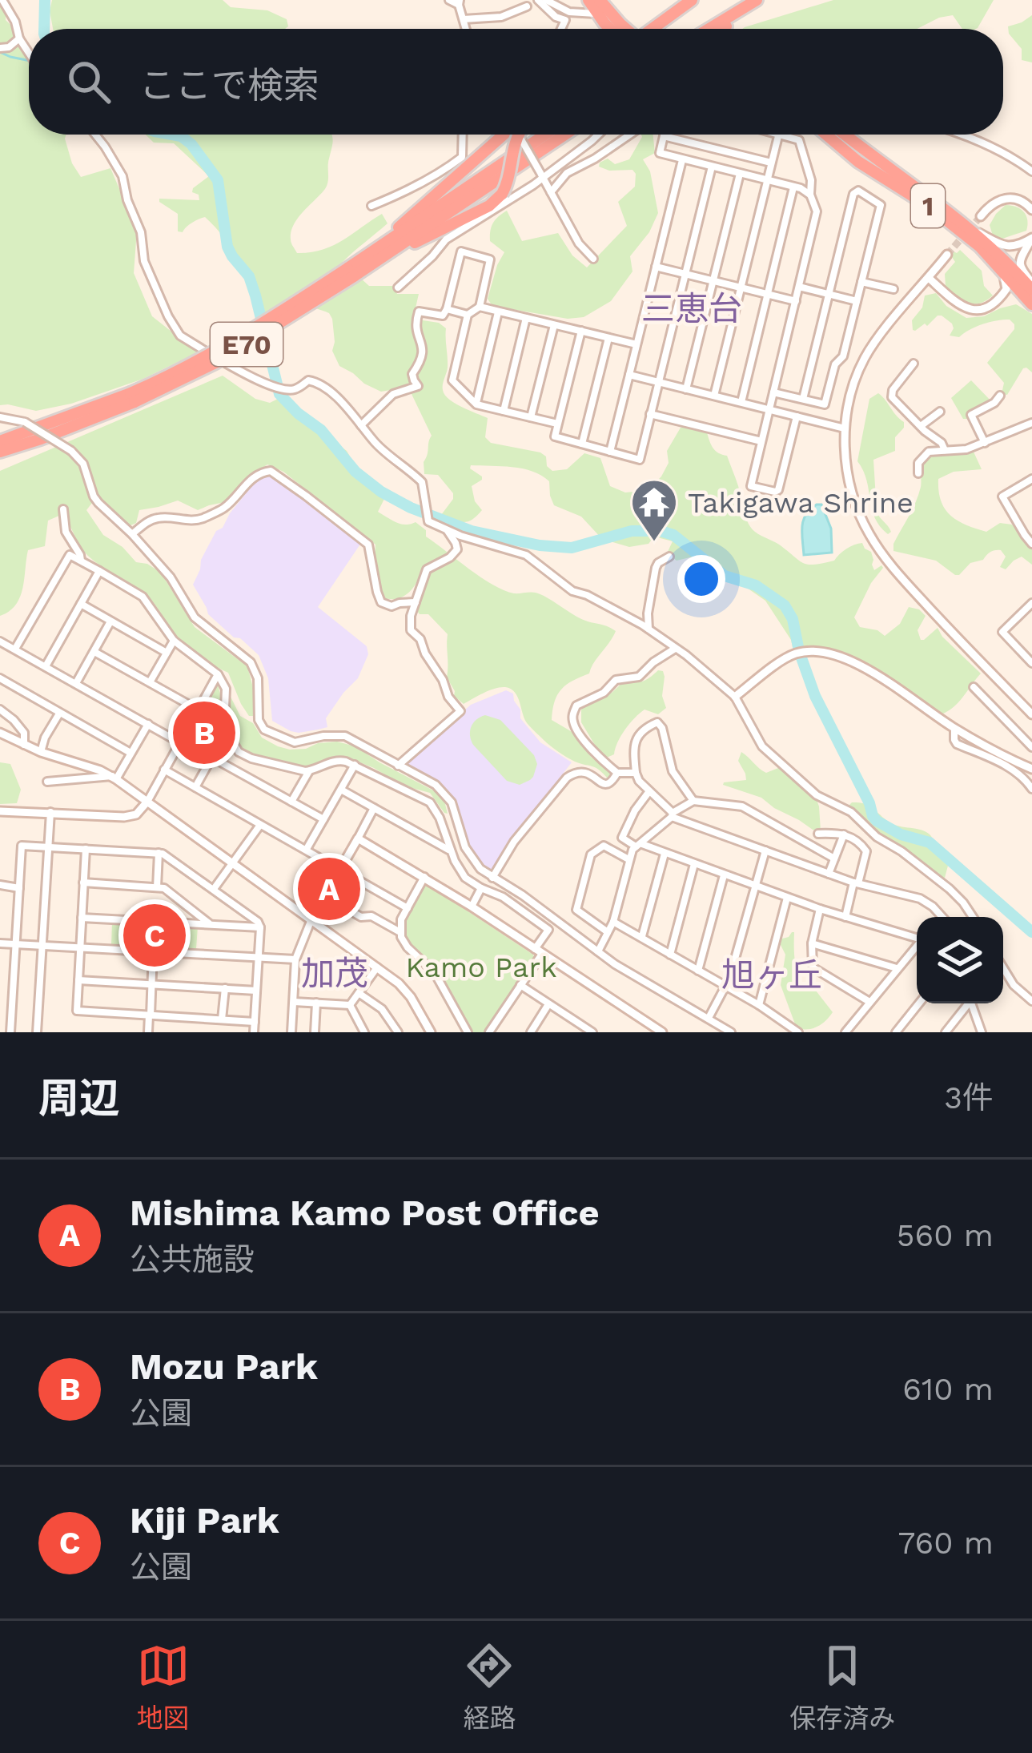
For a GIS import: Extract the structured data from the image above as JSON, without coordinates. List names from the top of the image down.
{
  "streets": {
    "highway": ["1", "E70"]
  },
  "districts": ["三恵台", "加茂", "旭ヶ丘"],
  "parks": ["Kamo Park"],
  "places": {
    "temple": ["Takigawa Shrine"]
  },
  "page": {
    "search": "ここで検索",
    "pins": ["B", "A", "C"],
    "heading": ["周辺", "3件"],
    "list": [
      {
        "mark": "A",
        "name": "Mishima Kamo Post Office",
        "note": "公共施設",
        "value": "560 m"
      },
      {
        "mark": "B",
        "name": "Mozu Park",
        "note": "公園",
        "value": "610 m"
      },
      {
        "mark": "C",
        "name": "Kiji Park",
        "note": "公園",
        "value": "760 m"
      }
    ],
    "nav": ["地図", "経路", "保存済み"]
  }
}
